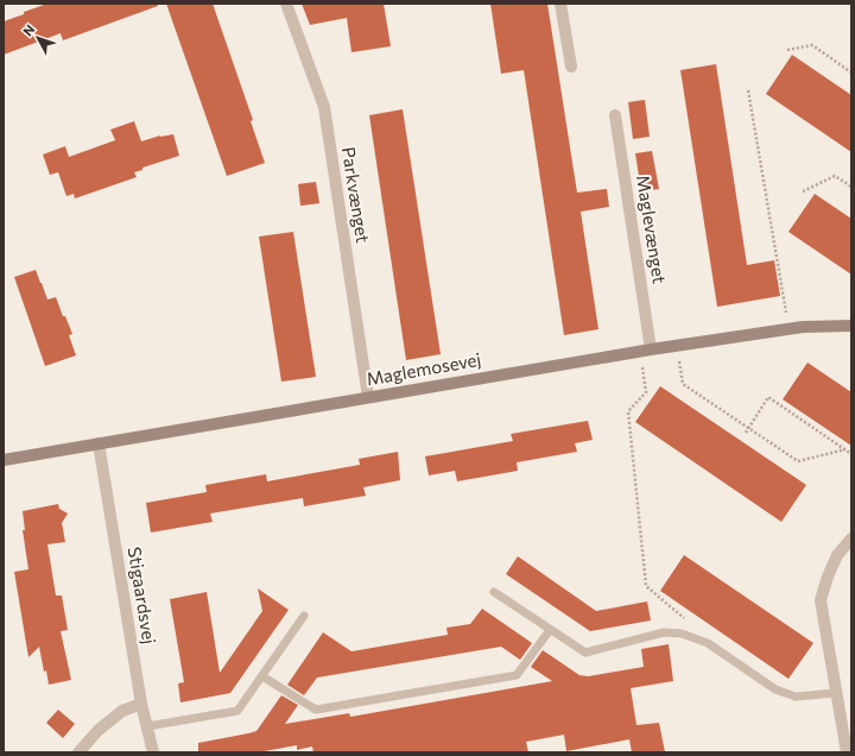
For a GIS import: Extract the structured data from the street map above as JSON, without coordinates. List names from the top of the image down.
{
  "streets": {
    "street": [
      "Parkvænget",
      "Maglevænget",
      "Maglemosevej",
      "Stigaardsvej"
    ]
  },
  "crossings": [
    ["Parkvænget", "Maglemosevej"],
    ["Maglevænget", "Maglemosevej"],
    ["Maglemosevej", "Stigaardsvej"]
  ],
  "north": "top left"
}
